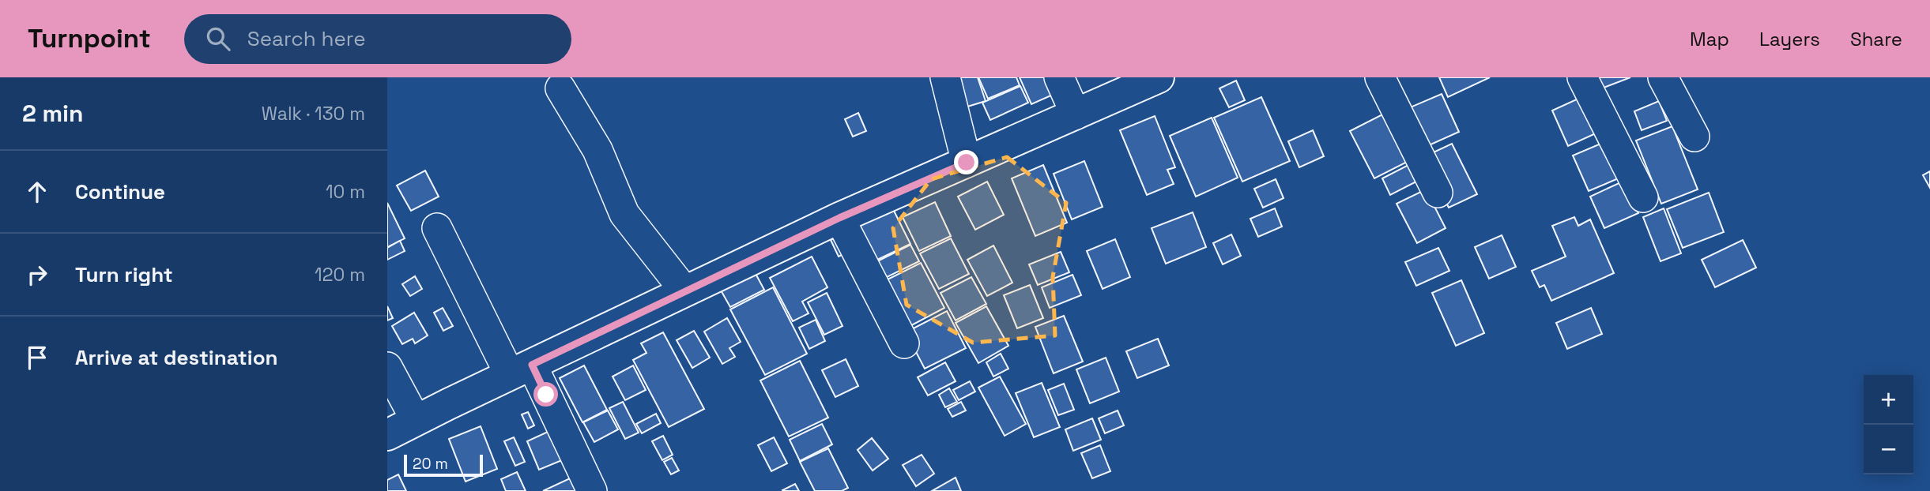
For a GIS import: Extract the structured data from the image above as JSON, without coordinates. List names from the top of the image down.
{
  "scale_bar": "20 m",
  "page": {
    "header": "Turnpoint",
    "search": "Search here",
    "nav": ["Map", "Layers", "Share"],
    "heading": ["2 min", "Walk · 130 m"],
    "list": [
      ["Continue", "10 m"],
      ["Turn right", "120 m"],
      "Arrive at destination"
    ],
    "map_buttons": ["+", "−"],
    "scale": "20 m"
  }
}
